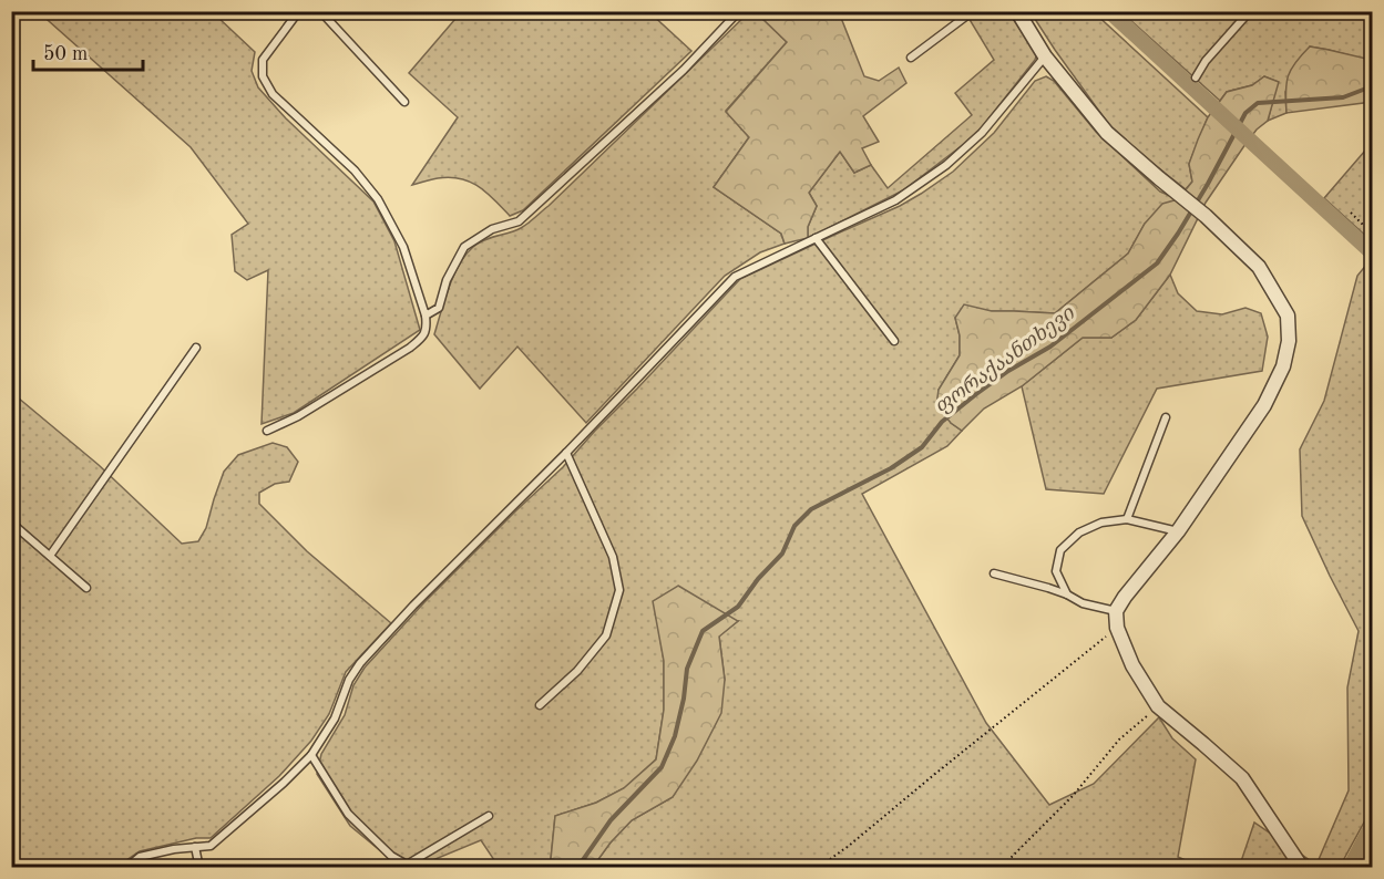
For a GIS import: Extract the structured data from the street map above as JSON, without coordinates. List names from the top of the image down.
{
  "water": ["ფორაქაანთხევი"],
  "scale_bar": "50 m"
}
